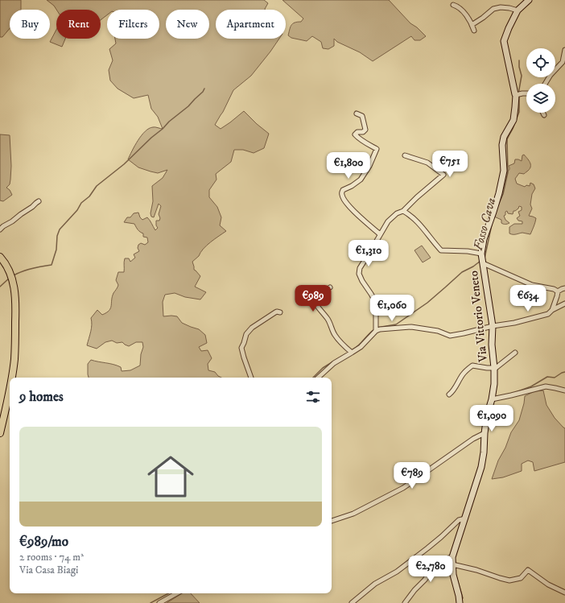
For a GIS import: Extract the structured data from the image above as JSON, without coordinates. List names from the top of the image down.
{
  "streets": {
    "street": ["Via Vittorio Veneto"]
  },
  "water": ["Fosso Cava"],
  "page": {
    "chip": [
      "Buy",
      "Rent",
      "Filters",
      "New",
      "Apartment"
    ],
    "price": [
      "€751",
      "€1,800",
      "€1,310",
      "€989",
      "€634",
      "€1,060",
      "€1,090",
      "€789",
      "€2,780"
    ],
    "heading": "9 homes",
    "list": [
      {
        "name": "€989/mo",
        "note": "2 rooms · 74 m² · Via Casa Biagi"
      }
    ]
  }
}
